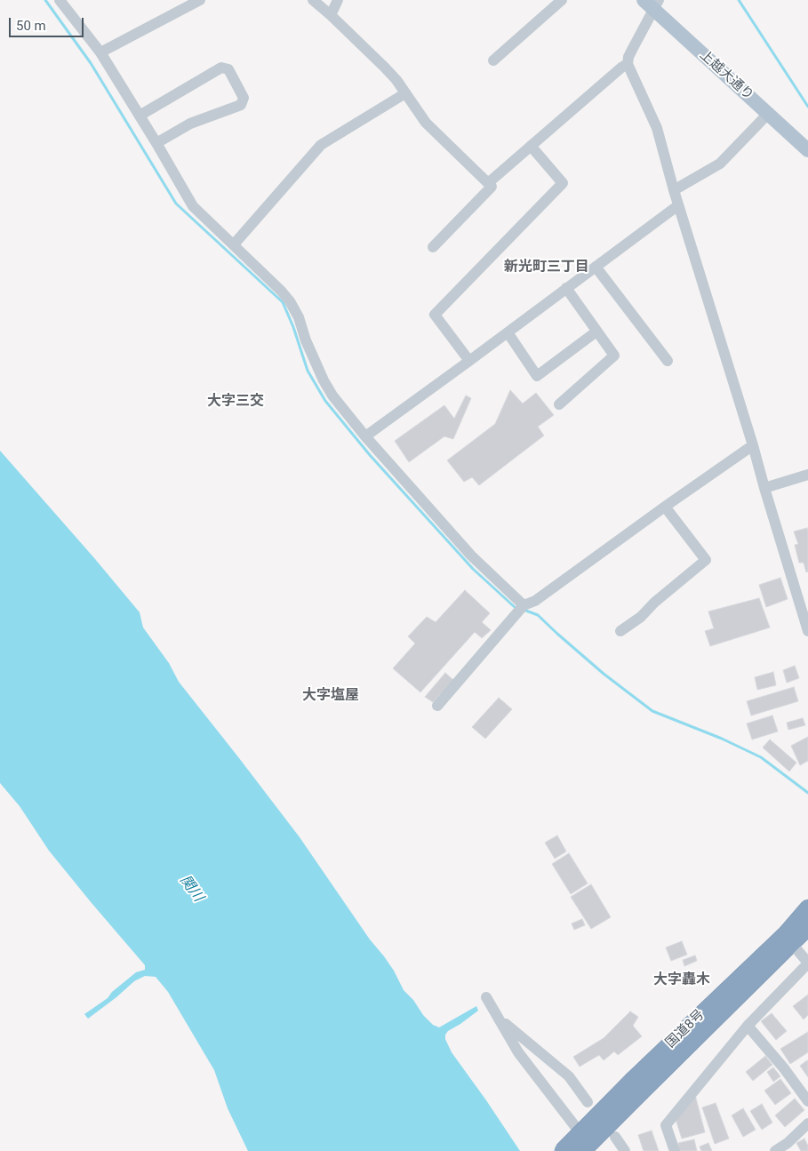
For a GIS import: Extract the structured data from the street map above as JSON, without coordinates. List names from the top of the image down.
{
  "streets": {
    "highway": ["国道8号"],
    "main road": ["上越大通り"]
  },
  "districts": [
    "新光町三丁目",
    "大字三交",
    "大字塩屋",
    "大字轟木"
  ],
  "water": ["関川"],
  "scale_bar": "50 m"
}
